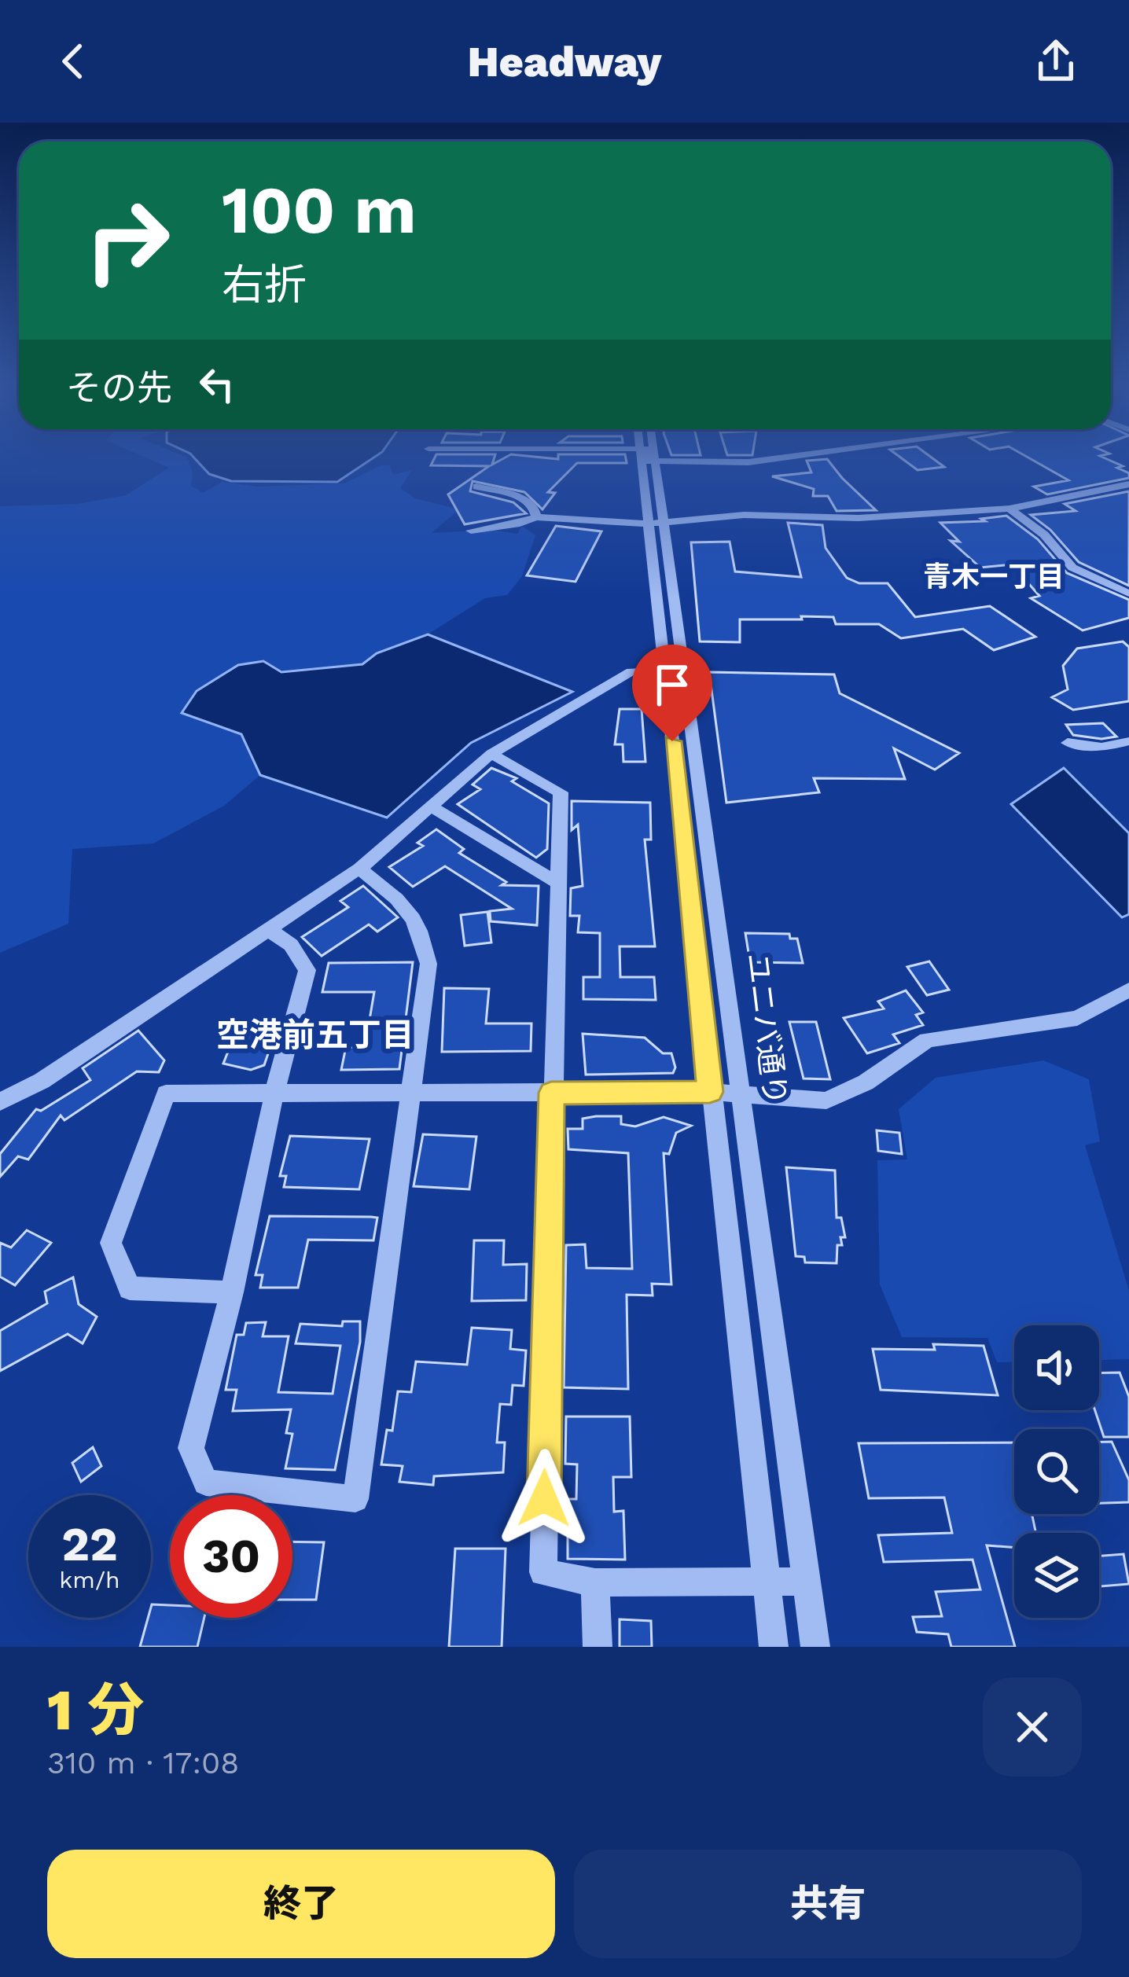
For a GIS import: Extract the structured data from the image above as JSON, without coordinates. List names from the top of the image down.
{
  "streets": {
    "street": ["ユニバ通り"]
  },
  "districts": ["青木一丁目", "空港前五丁目"],
  "page": {
    "header": "Headway",
    "turn": ["100 m", "右折"],
    "then": "その先",
    "speed": "22 km/h",
    "limit": "30",
    "heading": ["1 分", "310 m · 17:08"],
    "buttons": ["終了", "共有"]
  }
}
